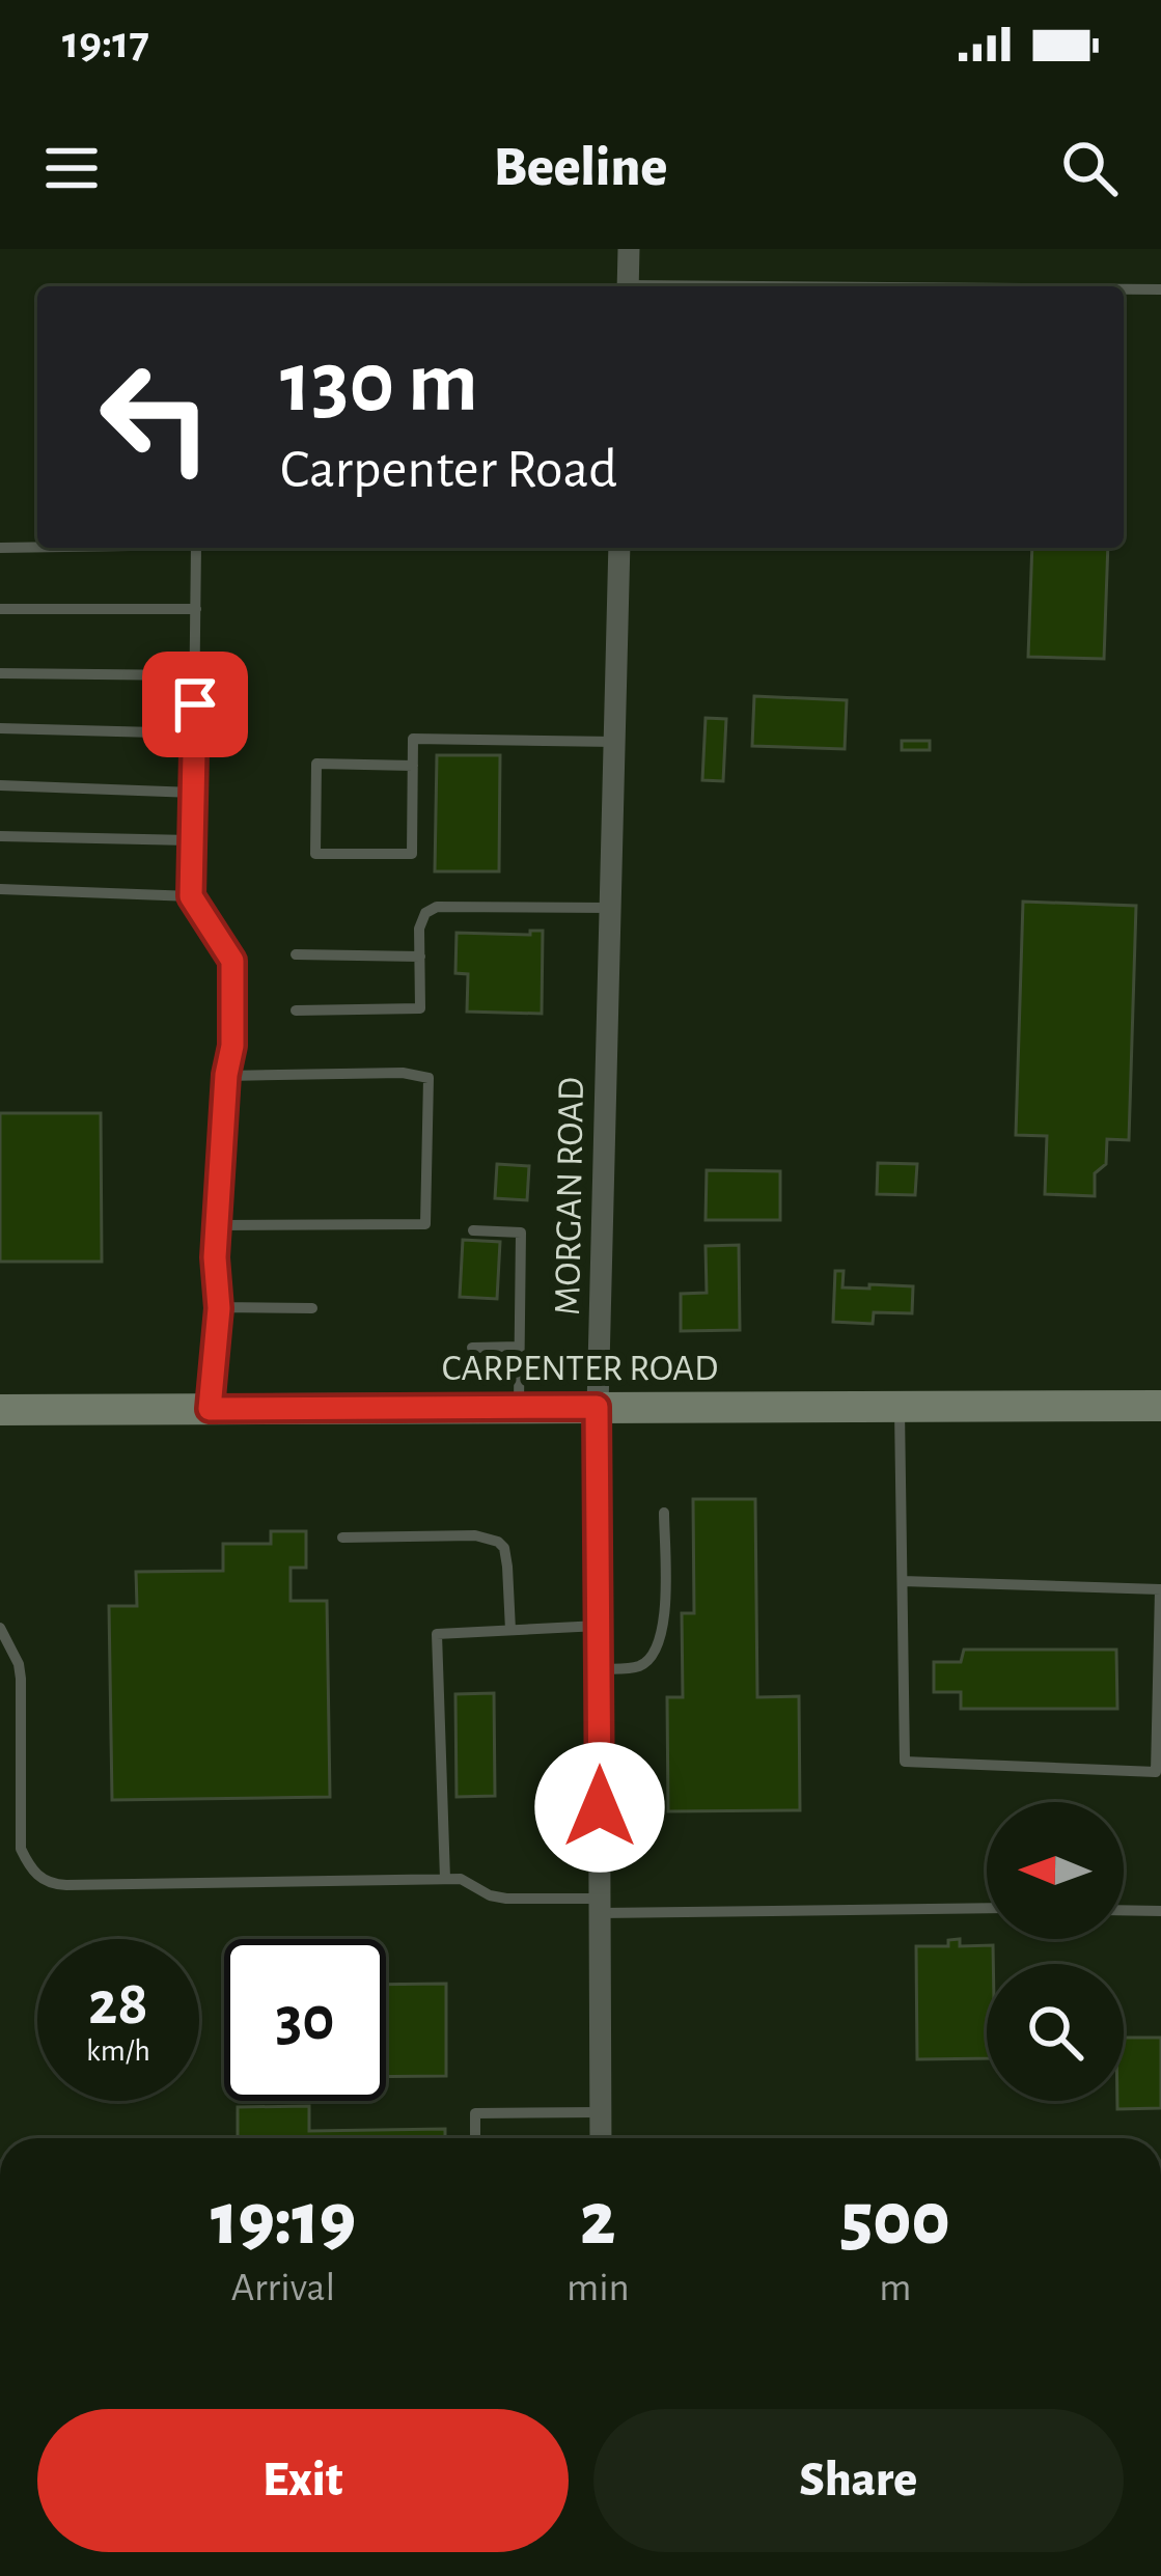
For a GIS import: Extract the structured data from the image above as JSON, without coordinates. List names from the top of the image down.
{
  "streets": {
    "main road": ["CARPENTER ROAD"],
    "street": ["MORGAN ROAD"]
  },
  "crossings": [
    ["MORGAN ROAD", "CARPENTER ROAD"]
  ],
  "north": "left",
  "page": {
    "status": "19:17",
    "header": "Beeline",
    "turn": ["130 m", "Carpenter Road"],
    "speed": "28 km/h",
    "limit": "30",
    "eta": [
      "19:19",
      "Arrival",
      "2",
      "min",
      "500",
      "m"
    ],
    "buttons": ["Exit", "Share"]
  }
}
